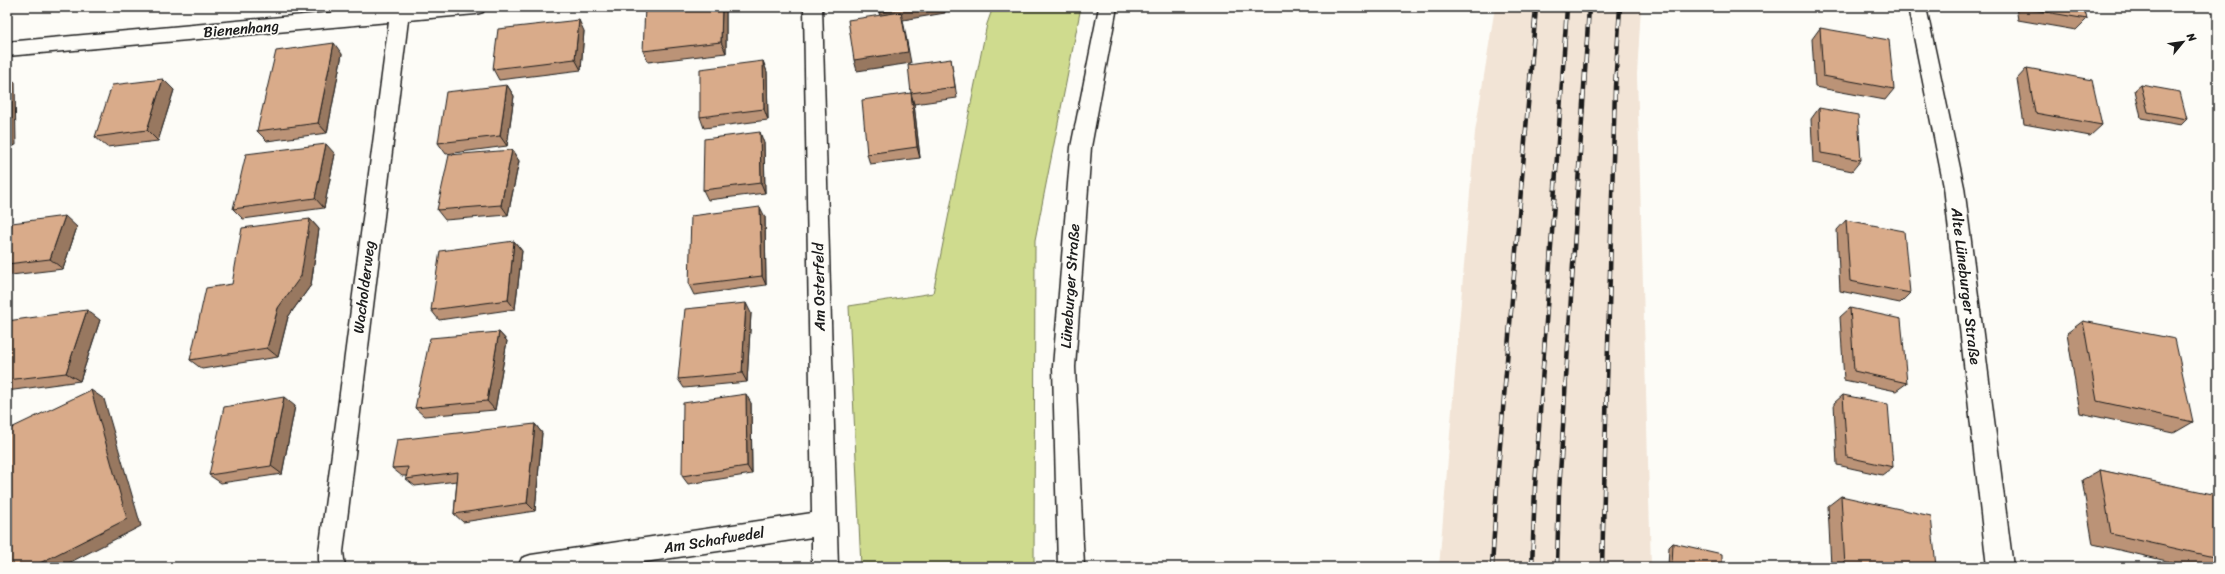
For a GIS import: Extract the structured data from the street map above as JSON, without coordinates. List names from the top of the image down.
{
  "streets": {
    "street": [
      "Bienenhang",
      "Lüneburger Straße",
      "Alte Lüneburger Straße",
      "Wacholderweg",
      "Am Osterfeld",
      "Am Schafwedel"
    ]
  },
  "crossings": [
    ["Bienenhang", "Wacholderweg"],
    ["Am Osterfeld", "Am Schafwedel"]
  ],
  "north": "top right"
}
